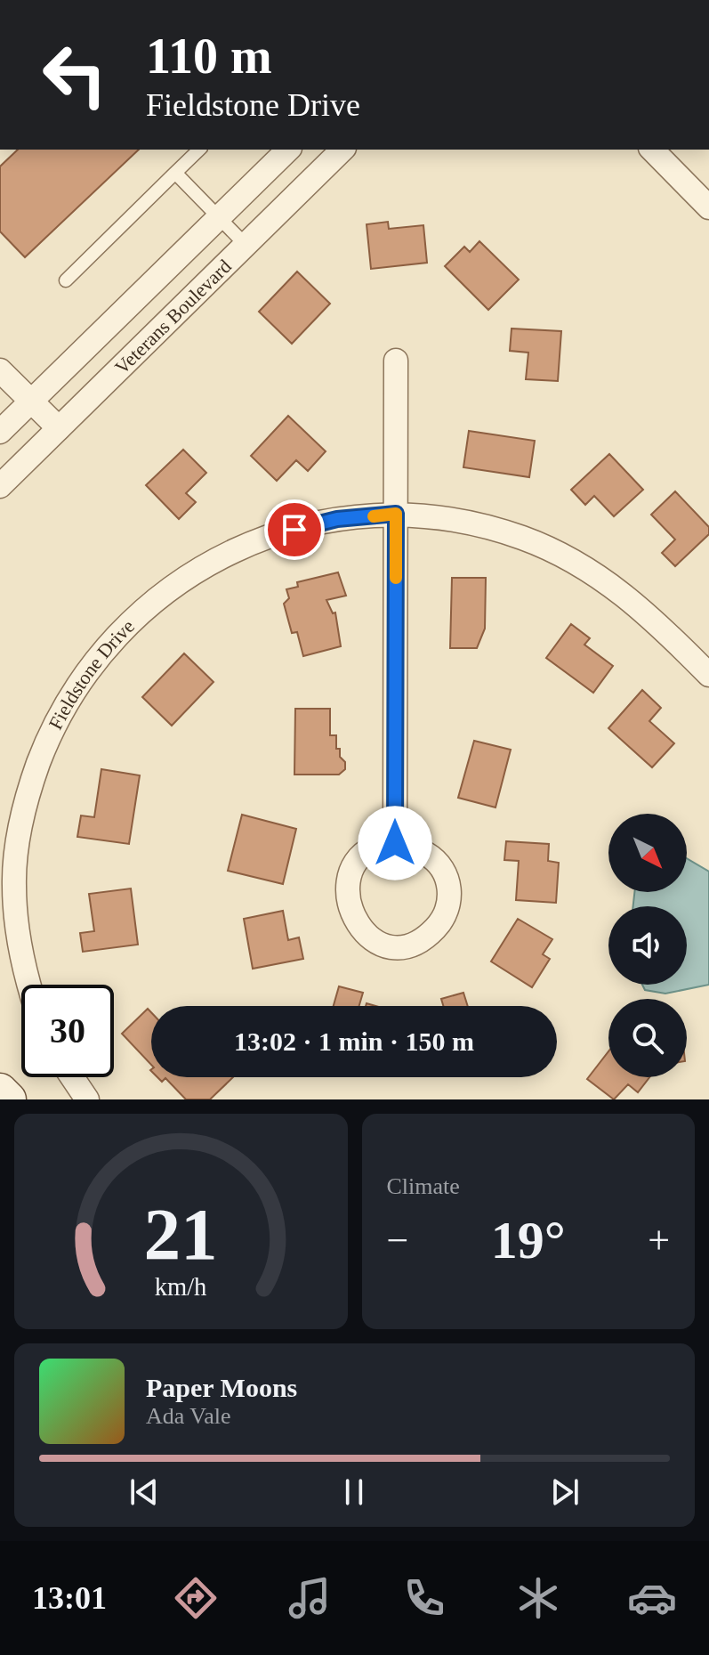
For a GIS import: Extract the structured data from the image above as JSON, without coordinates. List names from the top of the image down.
{
  "streets": {
    "street": ["Veterans Boulevard", "Fieldstone Drive"]
  },
  "north": "bottom right",
  "page": {
    "turn": ["110 m", "Fieldstone Drive"],
    "limit": "30",
    "trip": "13:02 · 1 min · 150 m",
    "tile": "Climate",
    "heat": ["−", "19°", "+"],
    "song": ["Paper Moons", "Ada Vale"],
    "tabs": "13:01",
    "gauge": ["21", "km/h"]
  }
}
